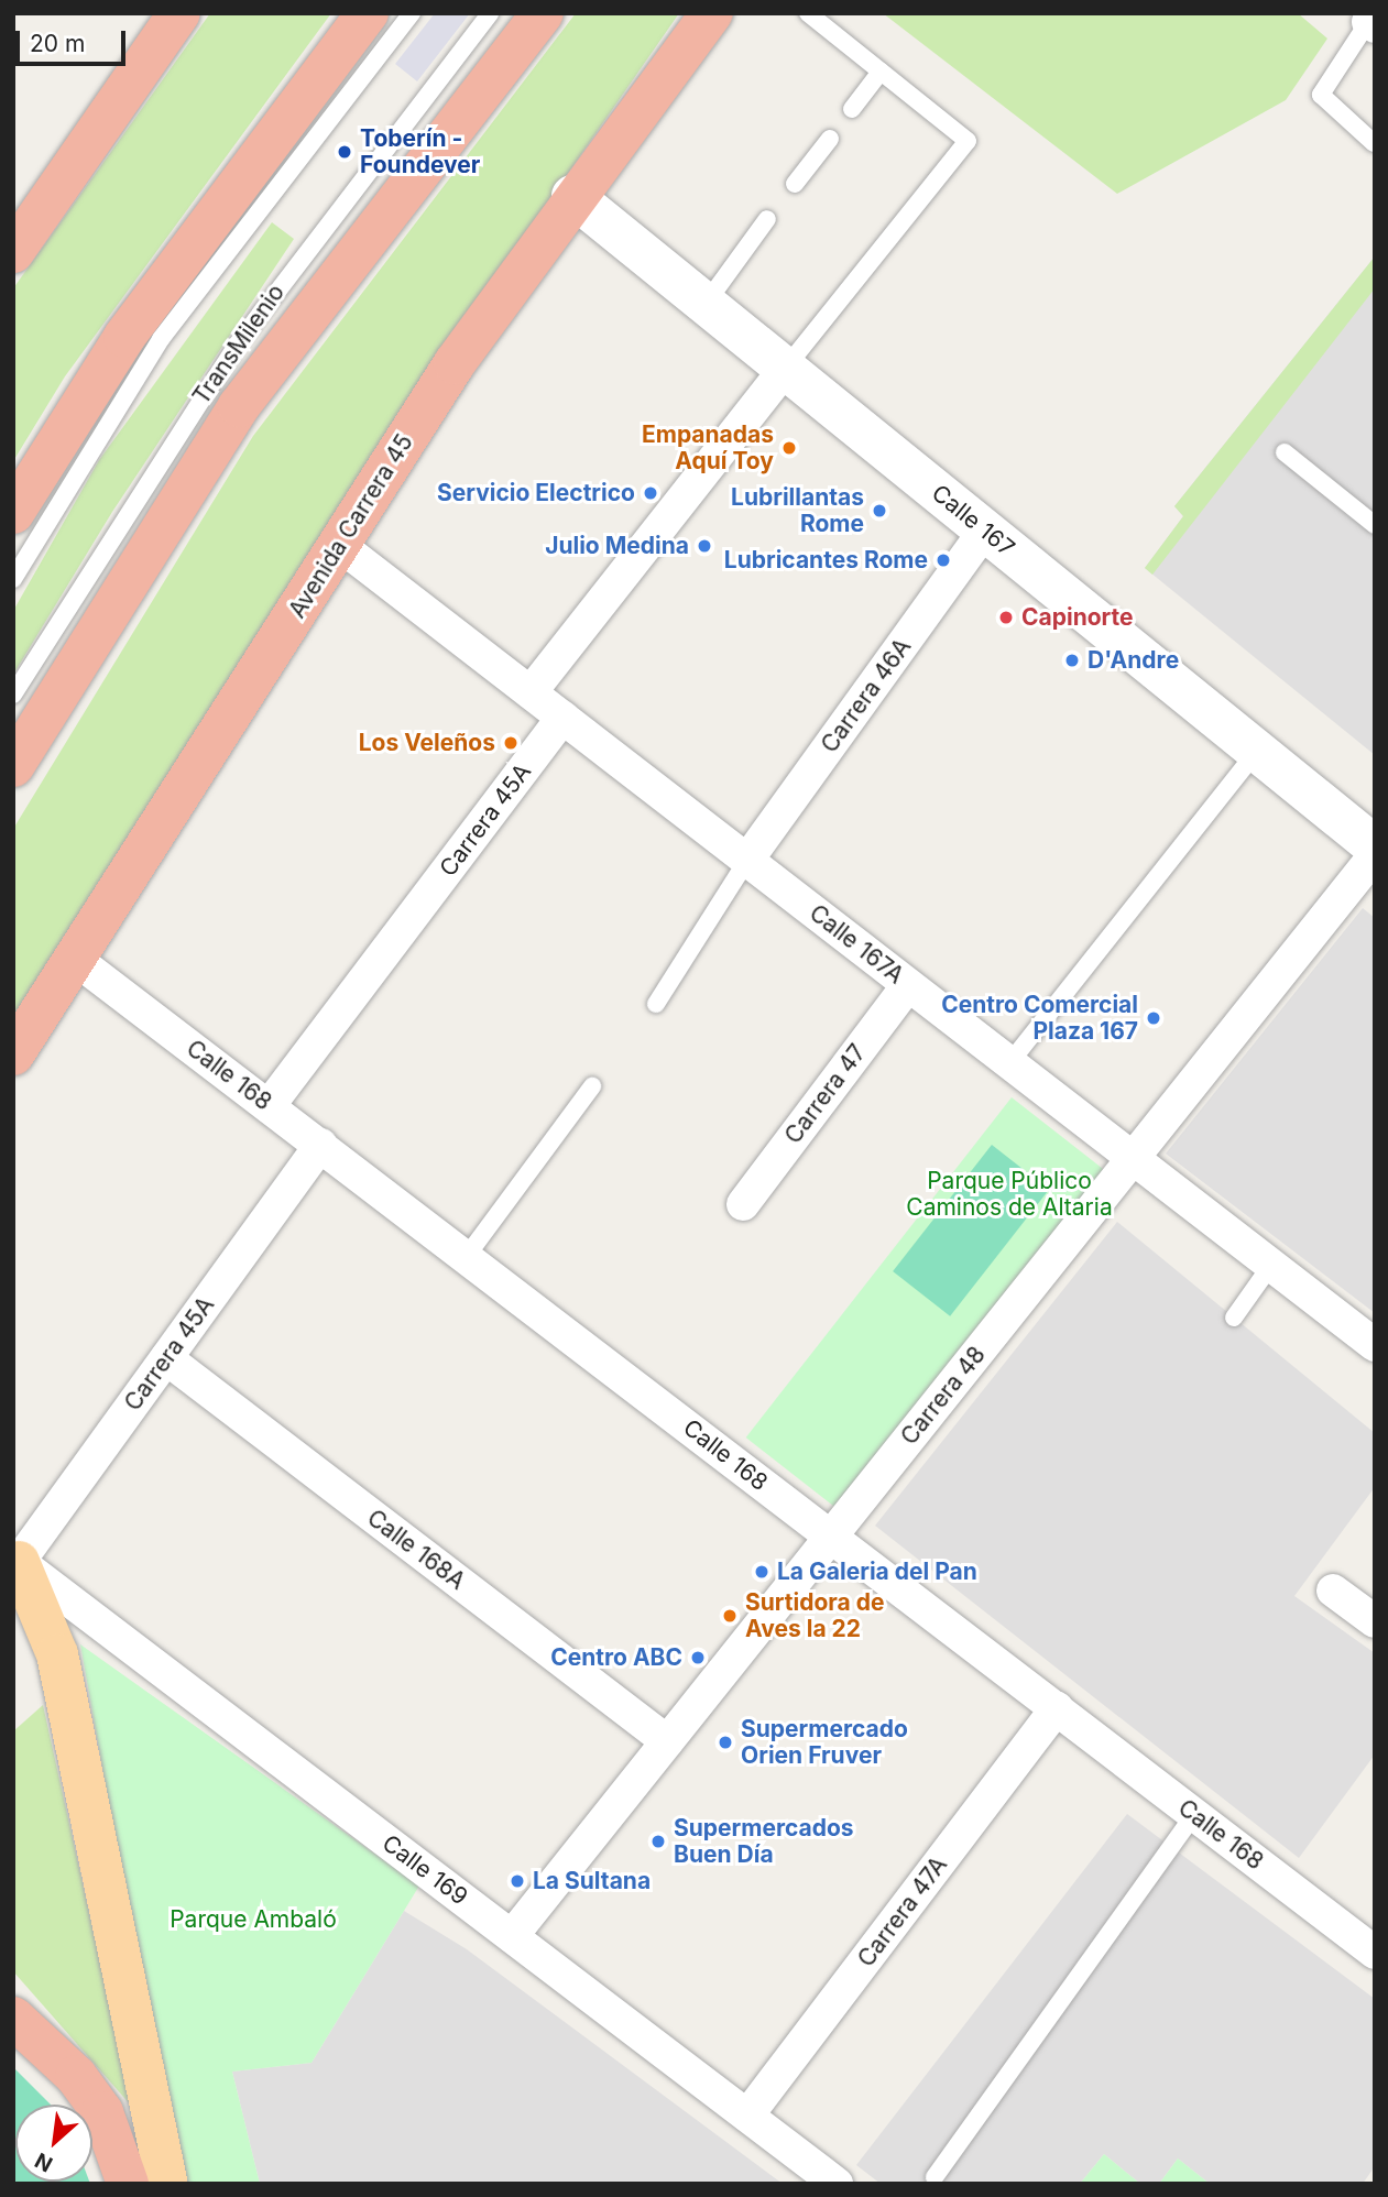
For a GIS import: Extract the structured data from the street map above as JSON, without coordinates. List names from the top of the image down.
{
  "streets": {
    "highway": ["Avenida Carrera 45"],
    "street": [
      "Calle 167",
      "Carrera 46A",
      "Carrera 45A",
      "Calle 167A",
      "Calle 168",
      "Carrera 47",
      "Carrera 48",
      "Calle 168A",
      "Calle 169",
      "Carrera 47A"
    ],
    "lane": ["TransMilenio"]
  },
  "crossings": [
    ["Calle 167", "Avenida Carrera 45"],
    ["Calle 167", "Carrera 46A"],
    ["Avenida Carrera 45", "Calle 167A"],
    ["Avenida Carrera 45", "Calle 168"],
    ["Carrera 46A", "Calle 167A"],
    ["Carrera 45A", "Calle 167A"],
    ["Carrera 45A", "Calle 168"],
    ["Carrera 45A", "Calle 168A"],
    ["Carrera 45A", "Calle 169"],
    ["Calle 167A", "Carrera 47"],
    ["Calle 167A", "Carrera 48"],
    ["Calle 168", "Carrera 48"],
    ["Calle 168", "Carrera 47A"],
    ["Carrera 48", "Calle 168A"],
    ["Carrera 48", "Calle 169"],
    ["Calle 169", "Carrera 47A"]
  ],
  "parks": ["Parque Público Caminos de Altaria", "Parque Ambaló"],
  "places": [
    "Toberín - Foundever",
    "Empanadas Aquí Toy",
    "Servicio Electrico",
    "Lubrillantas Rome",
    "Julio Medina",
    "Lubricantes Rome",
    "Capinorte",
    "D'Andre",
    "Los Veleños",
    "Centro Comercial Plaza 167",
    "La Galeria del Pan",
    "Surtidora de Aves la 22",
    "Centro ABC",
    "Supermercado Orien Fruver",
    "Supermercados Buen Día",
    "La Sultana"
  ],
  "scale_bar": "20 m",
  "north": "bottom left"
}
